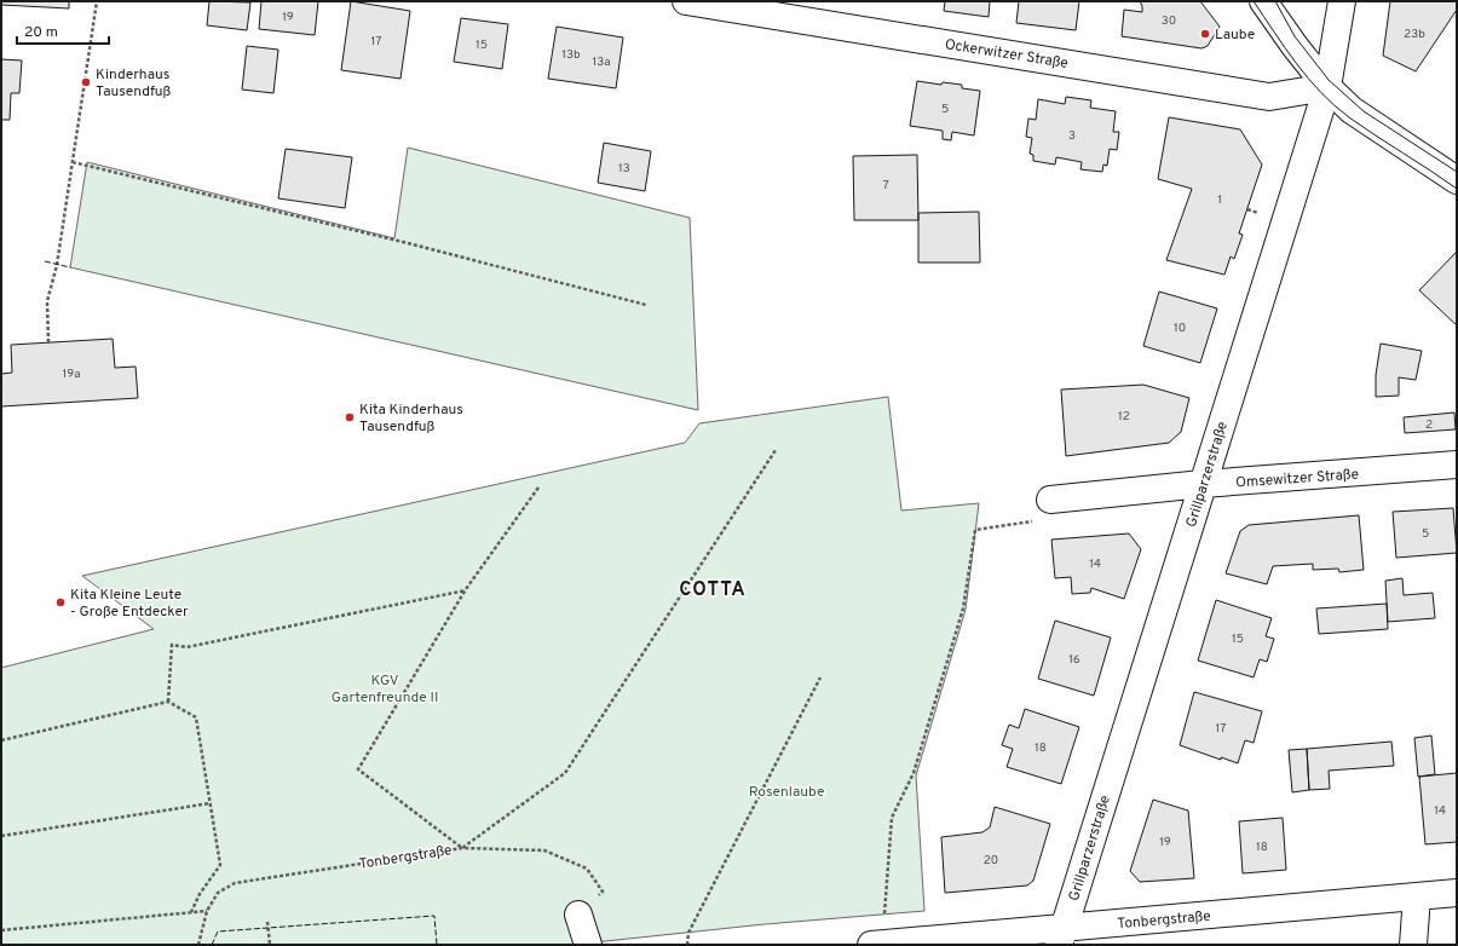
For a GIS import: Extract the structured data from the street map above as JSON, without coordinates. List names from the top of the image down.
{
  "streets": {
    "street": [
      "Ockerwitzer Straße",
      "Grillparzerstraße",
      "Omsewitzer Straße",
      "Tonbergstraße"
    ]
  },
  "crossings": [
    ["Ockerwitzer Straße", "Grillparzerstraße"],
    ["Grillparzerstraße", "Omsewitzer Straße"],
    ["Grillparzerstraße", "Tonbergstraße"]
  ],
  "districts": ["COTTA"],
  "parks": ["KGV Gartenfreunde II", "Rosenlaube"],
  "places": [
    "Laube",
    "Kinderhaus Tausendfuß",
    "Kita Kinderhaus Tausendfuß",
    "Kita Kleine Leute - Große Entdecker"
  ],
  "house_numbers": [
    "19",
    "30",
    "23b",
    "17",
    "15",
    "13b",
    "13a",
    "5",
    "3",
    "13",
    "7",
    "1",
    "10",
    "19a",
    "12",
    "2",
    "5",
    "14",
    "15",
    "16",
    "17",
    "18",
    "14",
    "19",
    "18",
    "20"
  ],
  "scale_bar": "20 m"
}
